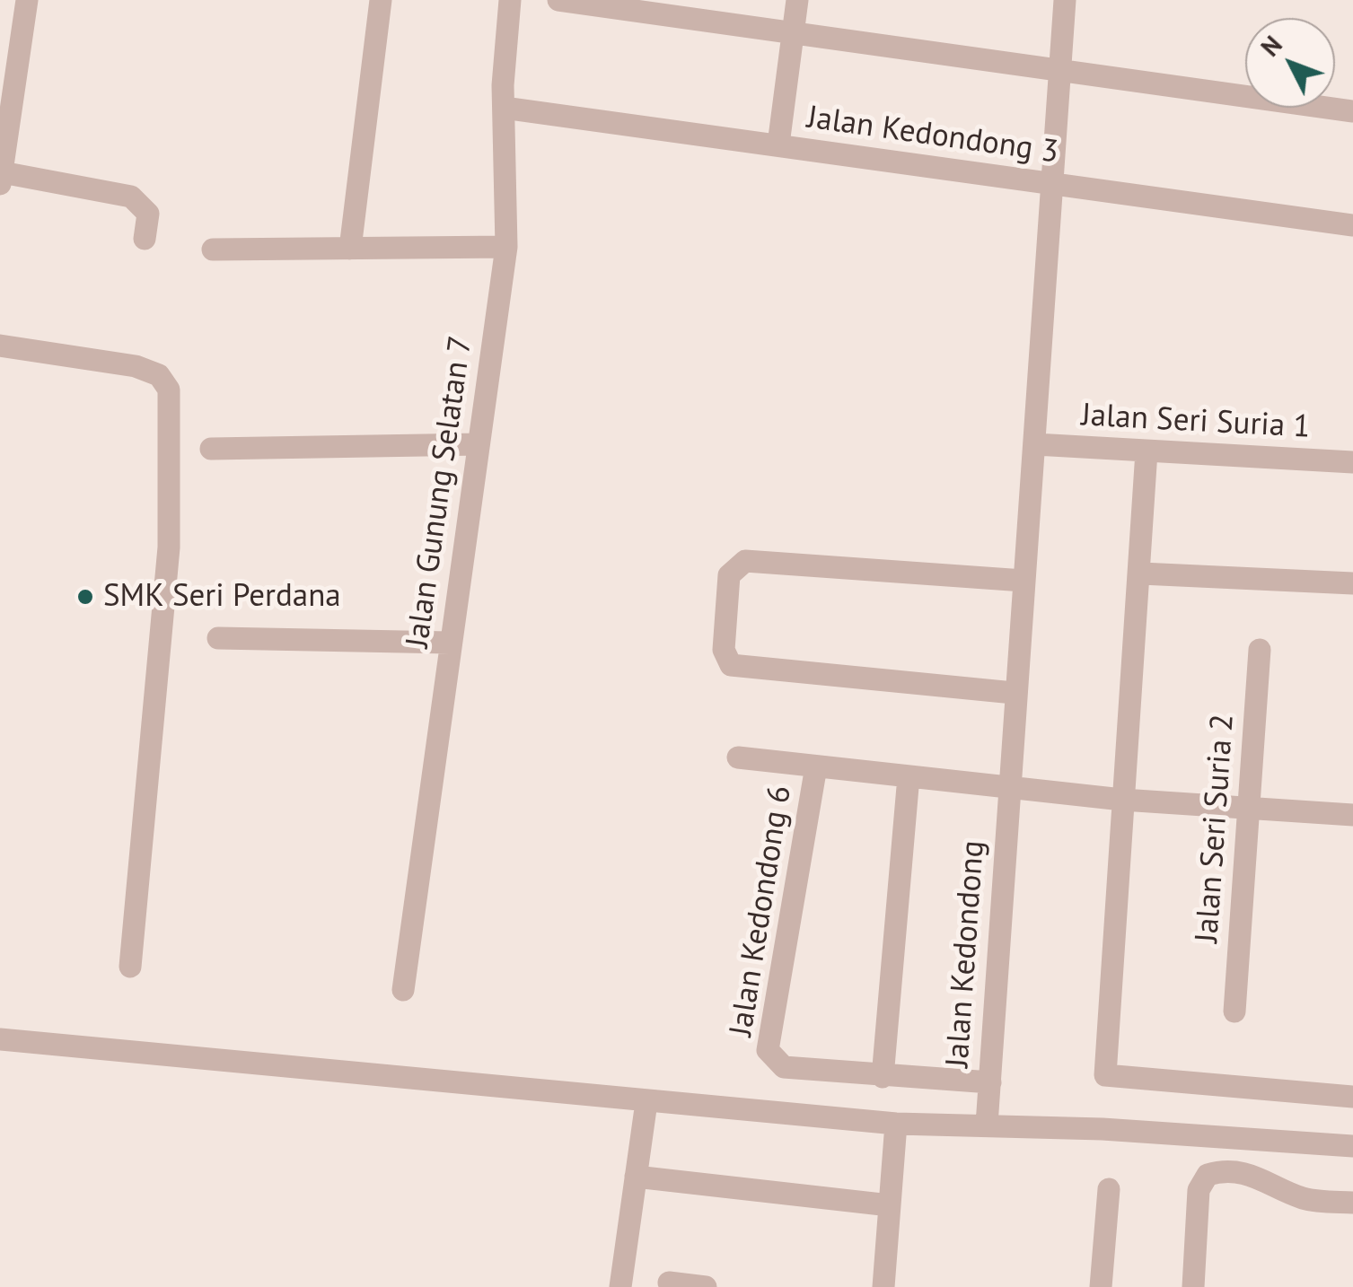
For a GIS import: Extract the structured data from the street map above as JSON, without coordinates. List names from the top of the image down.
{
  "streets": {
    "street": [
      "Jalan Kedondong 3",
      "Jalan Seri Suria 1",
      "Jalan Gunung Selatan 7",
      "Jalan Seri Suria 2",
      "Jalan Kedondong 6",
      "Jalan Kedondong"
    ]
  },
  "crossings": [
    ["Jalan Kedondong 3", "Jalan Gunung Selatan 7"],
    ["Jalan Kedondong 3", "Jalan Kedondong"],
    ["Jalan Seri Suria 1", "Jalan Kedondong"],
    ["Jalan Kedondong 6", "Jalan Kedondong"]
  ],
  "places": ["SMK Seri Perdana"],
  "north": "top left"
}
